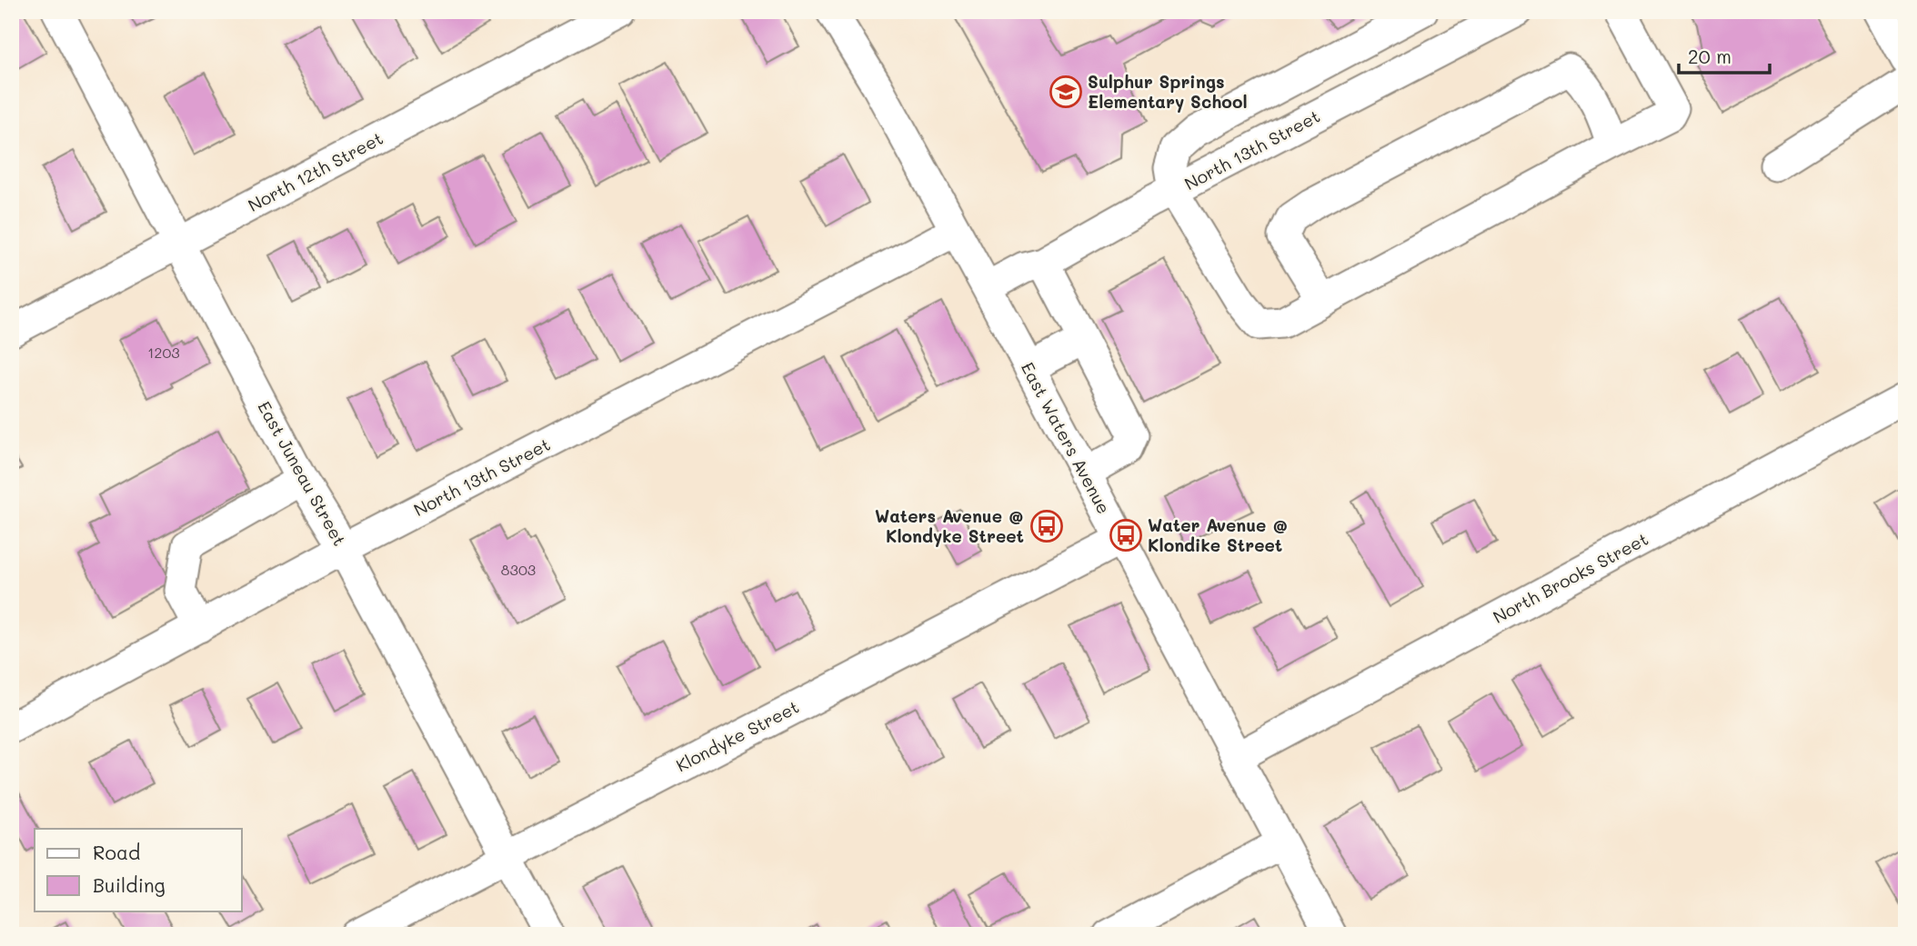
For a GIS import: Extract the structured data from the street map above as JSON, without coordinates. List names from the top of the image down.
{
  "streets": {
    "street": [
      "North 13th Street",
      "North 12th Street",
      "East Waters Avenue",
      "East Juneau Street",
      "North Brooks Street",
      "Klondyke Street"
    ]
  },
  "crossings": [
    ["North 13th Street", "East Waters Avenue"],
    ["North 13th Street", "East Juneau Street"],
    ["North 12th Street", "East Juneau Street"],
    ["East Waters Avenue", "North Brooks Street"],
    ["East Waters Avenue", "Klondyke Street"],
    ["East Juneau Street", "Klondyke Street"]
  ],
  "places": {
    "school or university": ["Sulphur Springs Elementary School"],
    "bus stop": ["Waters Avenue @ Klondyke Street", "Water Avenue @ Klondike Street"]
  },
  "house_numbers": ["1203", "8303"],
  "legend": ["Road", "Building"],
  "scale_bar": "20 m"
}
